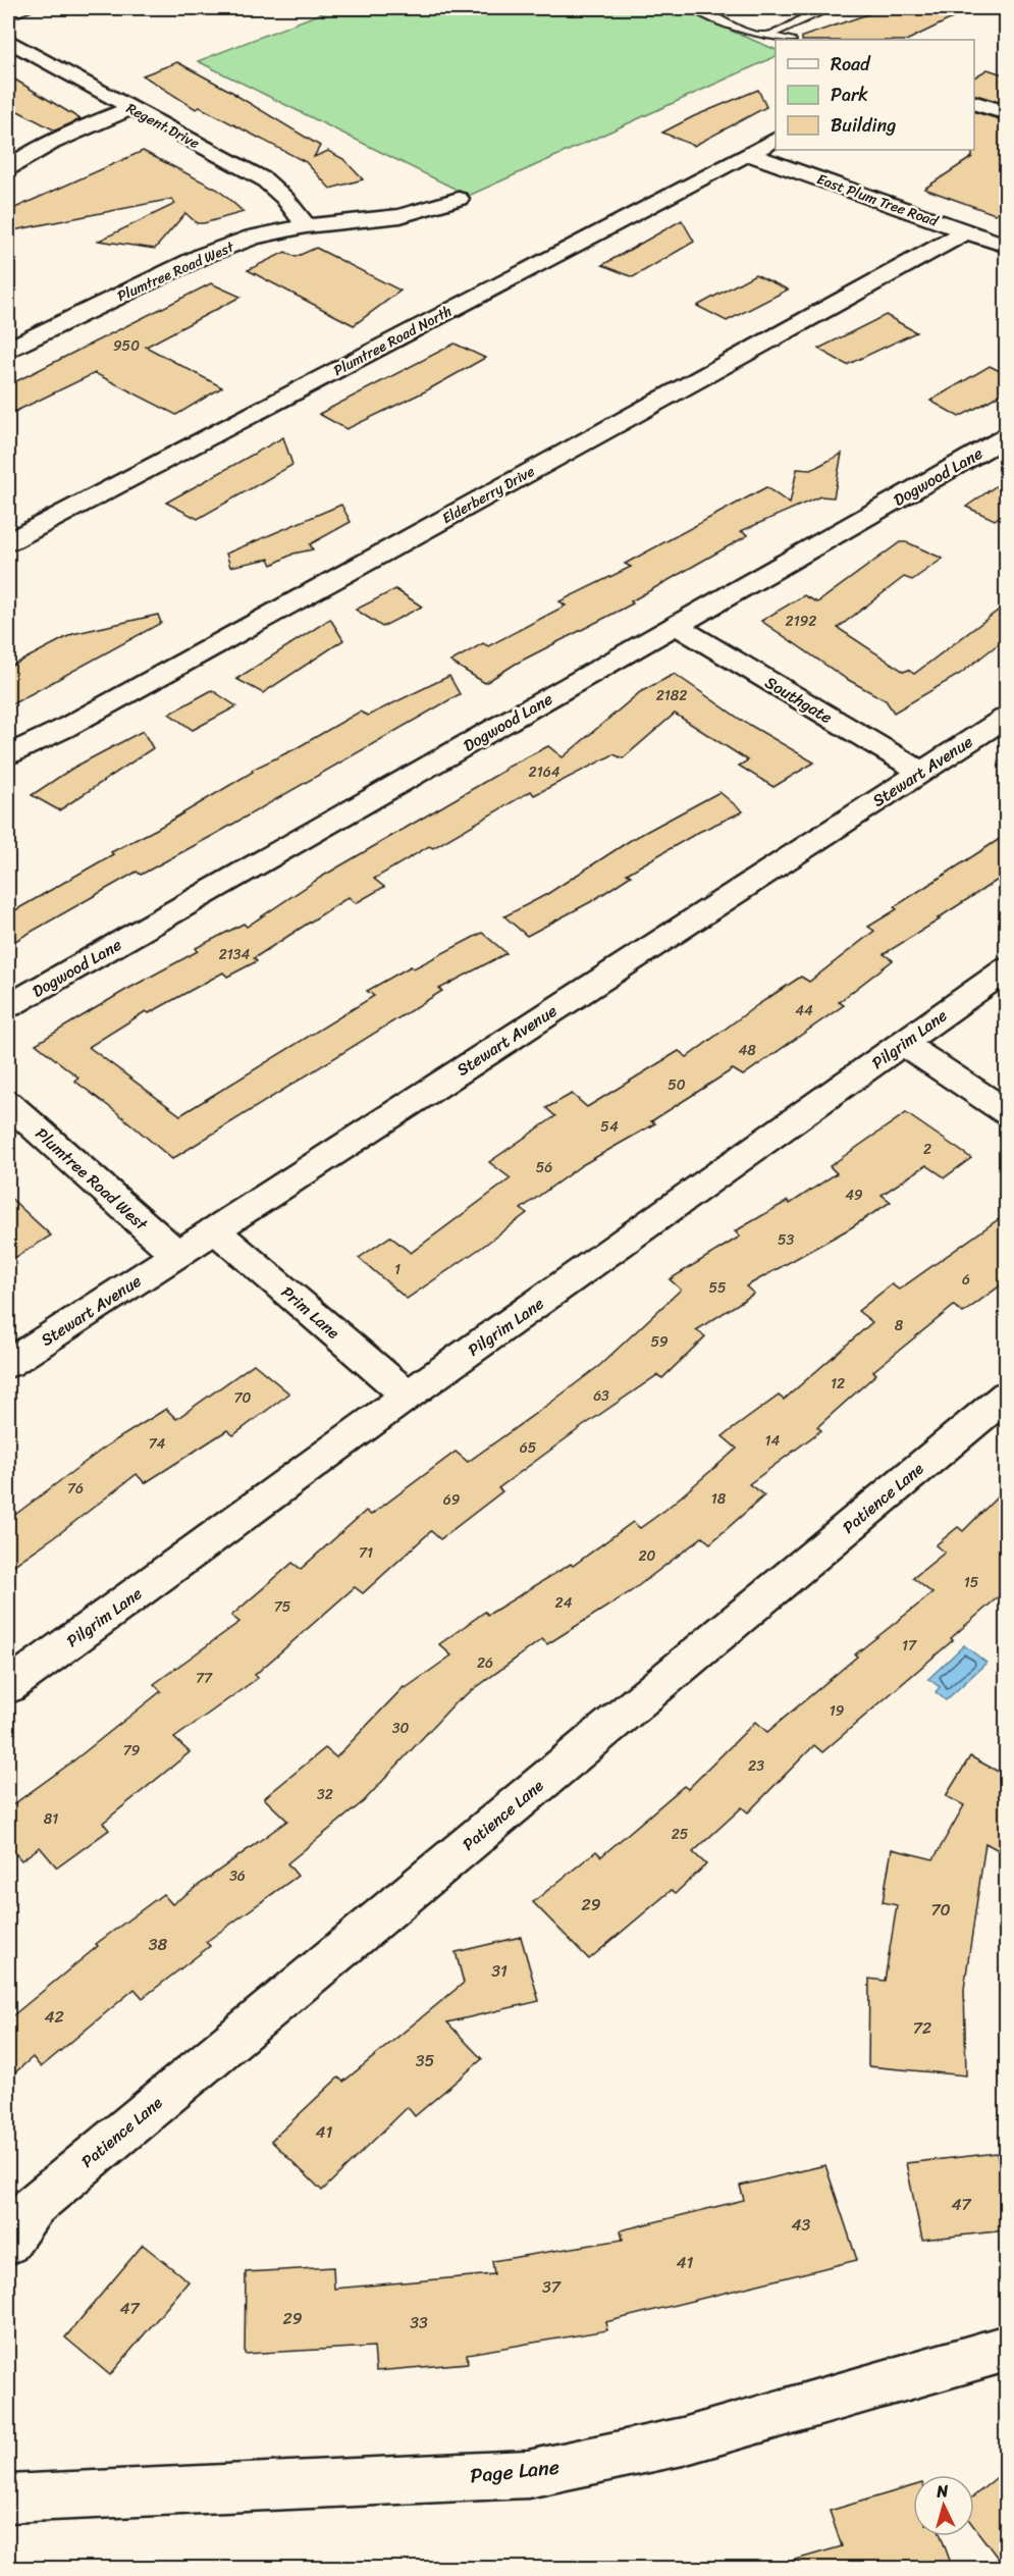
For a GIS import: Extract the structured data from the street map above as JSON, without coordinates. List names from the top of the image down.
{
  "streets": {
    "street": [
      "Regent Drive",
      "East Plum Tree Road",
      "Plumtree Road West",
      "Plumtree Road North",
      "Dogwood Lane",
      "Elderberry Drive",
      "Southgate",
      "Stewart Avenue",
      "Pilgrim Lane",
      "Prim Lane",
      "Patience Lane",
      "Page Lane"
    ]
  },
  "crossings": [
    ["Regent Drive", "Plumtree Road West"],
    ["East Plum Tree Road", "Plumtree Road North"],
    ["East Plum Tree Road", "Elderberry Drive"],
    ["Plumtree Road West", "Stewart Avenue"],
    ["Dogwood Lane", "Southgate"],
    ["Southgate", "Stewart Avenue"],
    ["Stewart Avenue", "Prim Lane"],
    ["Pilgrim Lane", "Prim Lane"]
  ],
  "house_numbers": [
    "950",
    "2192",
    "2182",
    "2164",
    "2134",
    "44",
    "48",
    "50",
    "54",
    "2",
    "56",
    "49",
    "53",
    "1",
    "6",
    "55",
    "8",
    "59",
    "12",
    "63",
    "70",
    "14",
    "74",
    "65",
    "76",
    "18",
    "69",
    "71",
    "20",
    "15",
    "24",
    "75",
    "17",
    "26",
    "77",
    "19",
    "30",
    "79",
    "23",
    "32",
    "81",
    "25",
    "36",
    "29",
    "70",
    "38",
    "31",
    "42",
    "72",
    "35",
    "41",
    "47",
    "43",
    "41",
    "37",
    "47",
    "29",
    "33"
  ],
  "legend": ["Road", "Park", "Building"],
  "north": "top"
}
